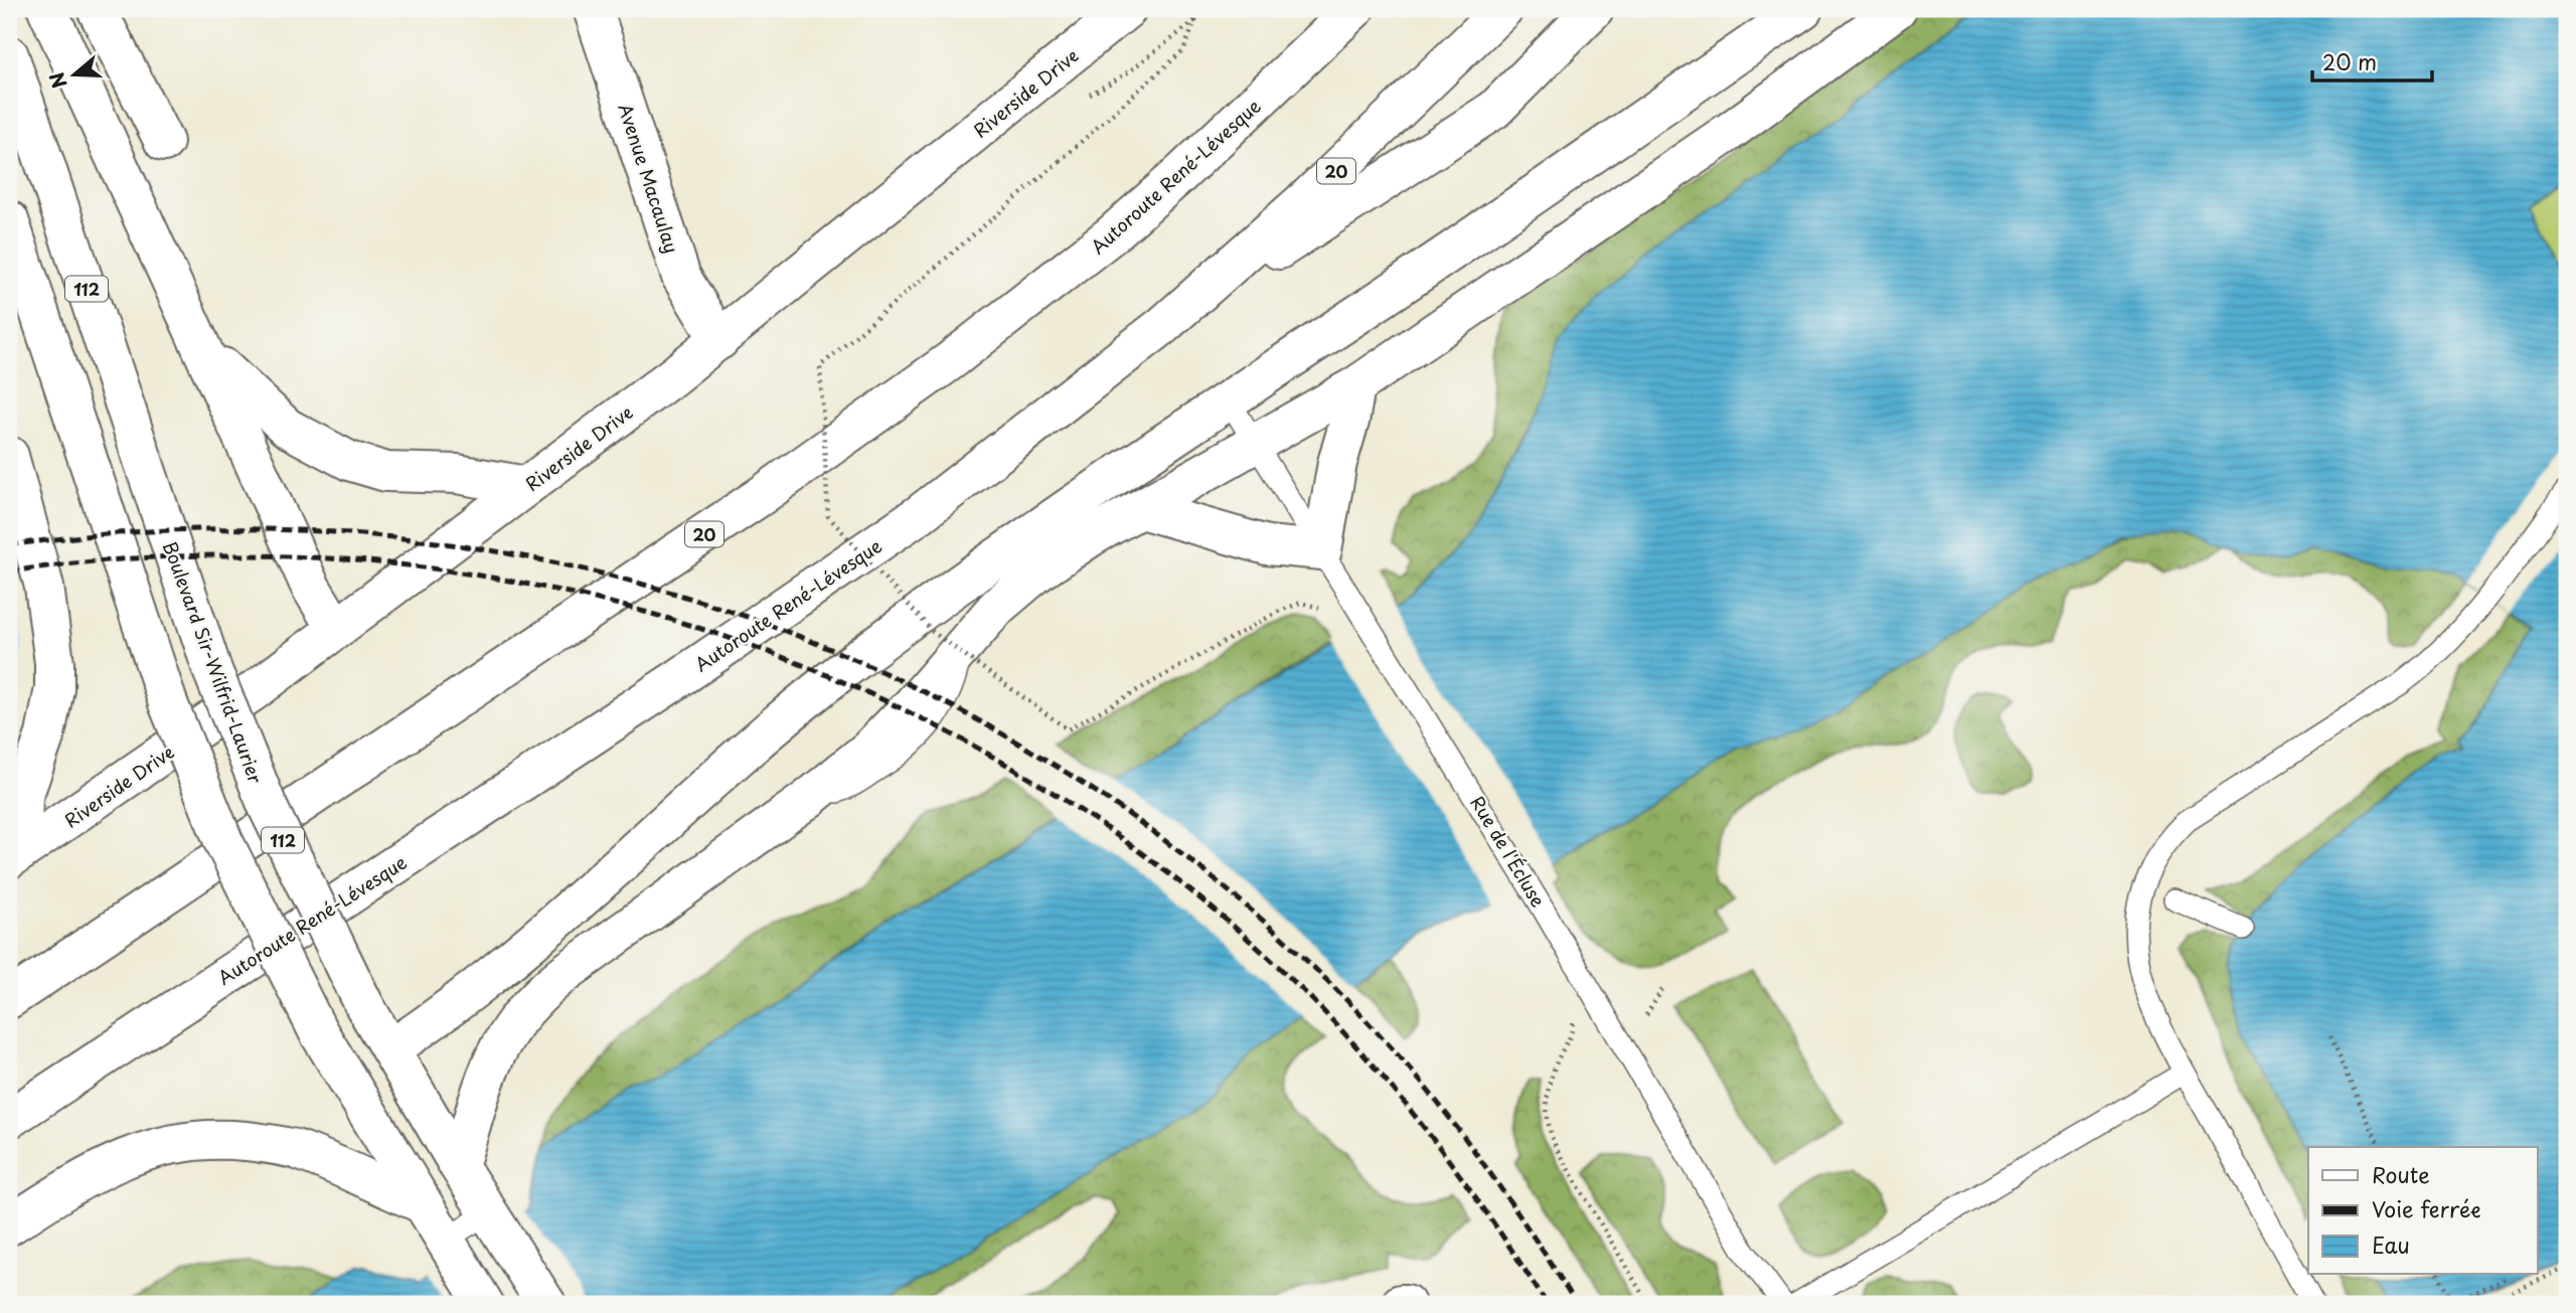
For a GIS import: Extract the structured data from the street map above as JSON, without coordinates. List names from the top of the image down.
{
  "streets": {
    "main road": [
      "Riverside Drive",
      "20",
      "Autoroute René-Lévesque",
      "Avenue Macaulay",
      "112",
      "Boulevard Sir-Wilfrid-Laurier"
    ],
    "lane": ["Rue de l'Écluse"]
  },
  "crossings": [
    ["Riverside Drive", "Avenue Macaulay"]
  ],
  "legend": ["Route", "Voie ferrée", "Eau"],
  "scale_bar": "20 m",
  "north": "left"
}
